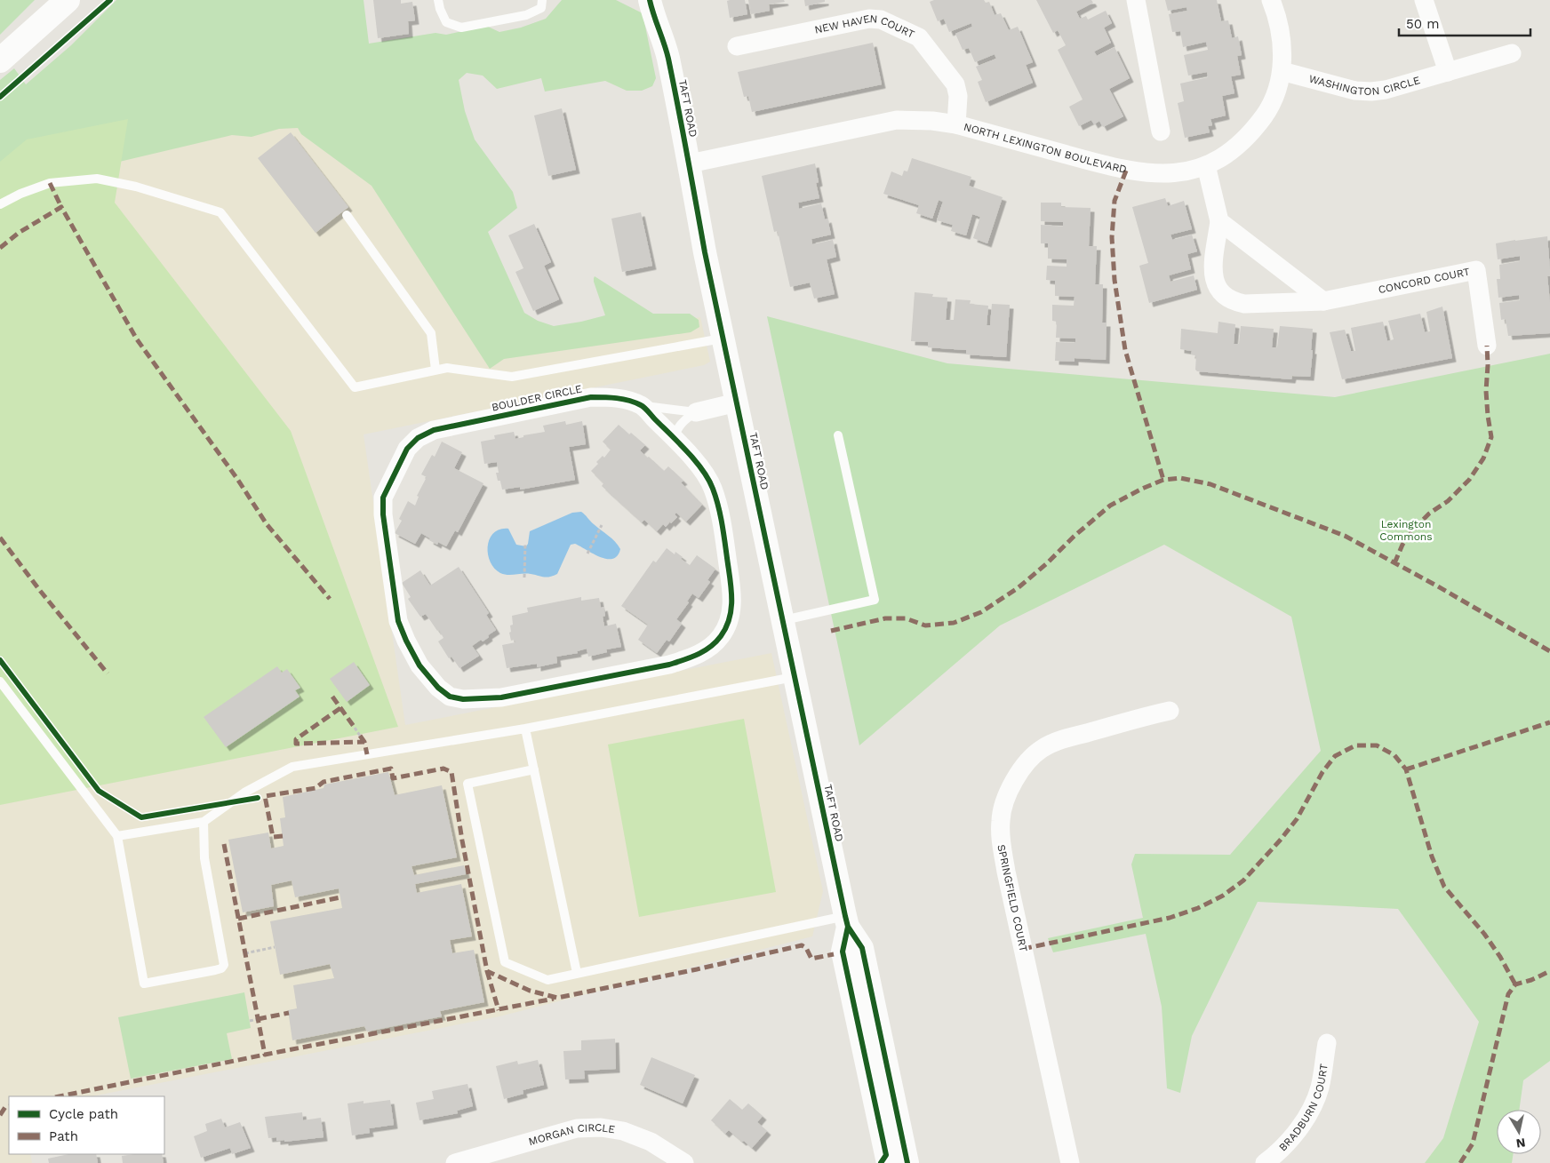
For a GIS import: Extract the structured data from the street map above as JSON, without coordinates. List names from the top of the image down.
{
  "streets": {
    "street": [
      "NEW HAVEN COURT",
      "WASHINGTON CIRCLE",
      "TAFT ROAD",
      "NORTH LEXINGTON BOULEVARD",
      "CONCORD COURT",
      "BOULDER CIRCLE",
      "SPRINGFIELD COURT",
      "BRADBURN COURT",
      "MORGAN CIRCLE"
    ]
  },
  "crossings": [
    ["NEW HAVEN COURT", "NORTH LEXINGTON BOULEVARD"],
    ["WASHINGTON CIRCLE", "NORTH LEXINGTON BOULEVARD"],
    ["TAFT ROAD", "NORTH LEXINGTON BOULEVARD"],
    ["NORTH LEXINGTON BOULEVARD", "CONCORD COURT"]
  ],
  "parks": ["Lexington Commons"],
  "legend": ["Cycle path", "Path"],
  "scale_bar": "50 m",
  "north": "bottom"
}
